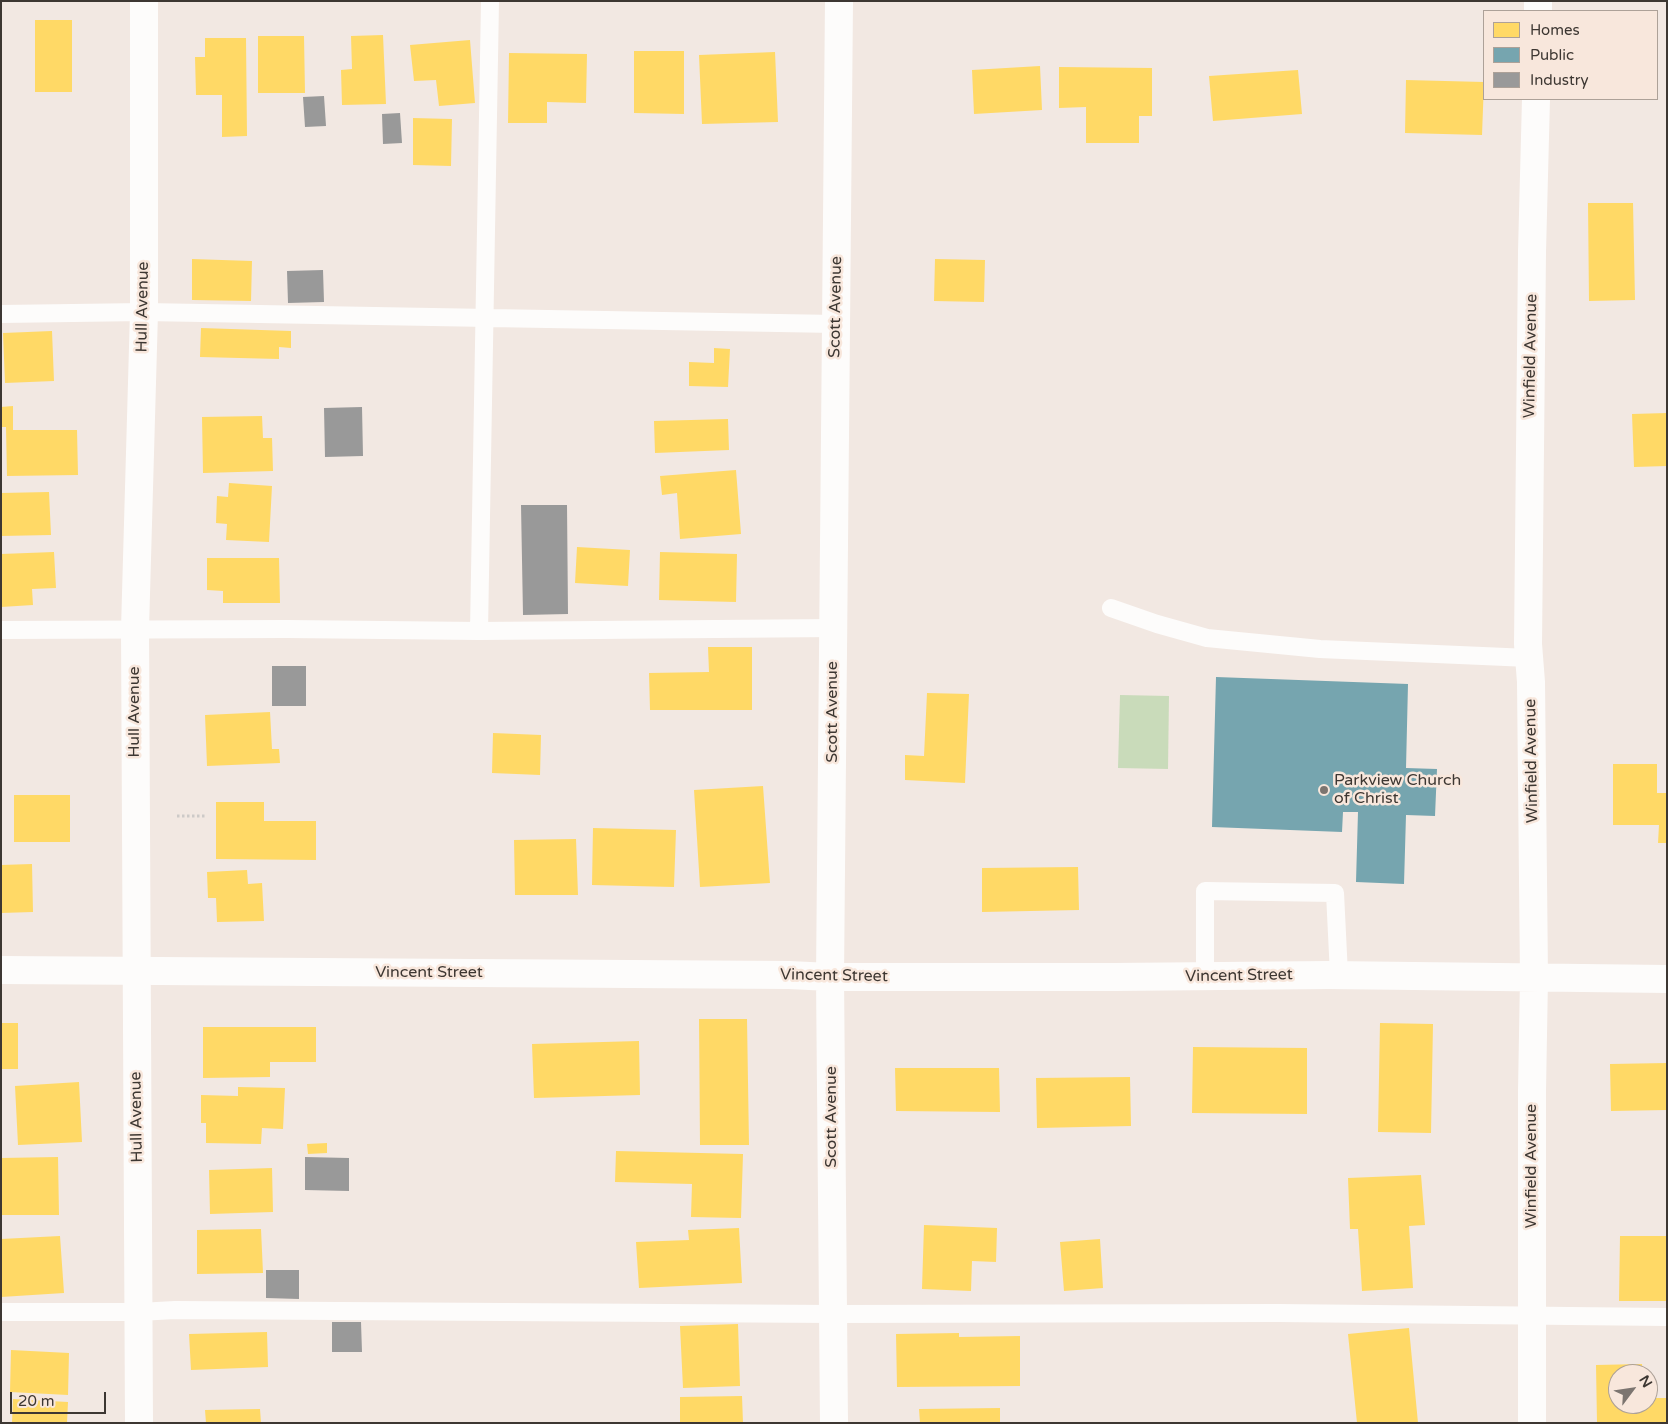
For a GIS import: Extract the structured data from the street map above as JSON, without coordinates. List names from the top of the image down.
{
  "streets": {
    "street": [
      "Hull Avenue",
      "Scott Avenue",
      "Winfield Avenue",
      "Vincent Street"
    ]
  },
  "crossings": [
    ["Hull Avenue", "Vincent Street"],
    ["Scott Avenue", "Vincent Street"],
    ["Winfield Avenue", "Vincent Street"]
  ],
  "places": ["Parkview Church of Christ"],
  "legend": ["Homes", "Public", "Industry"],
  "scale_bar": "20 m",
  "north": "top right"
}
